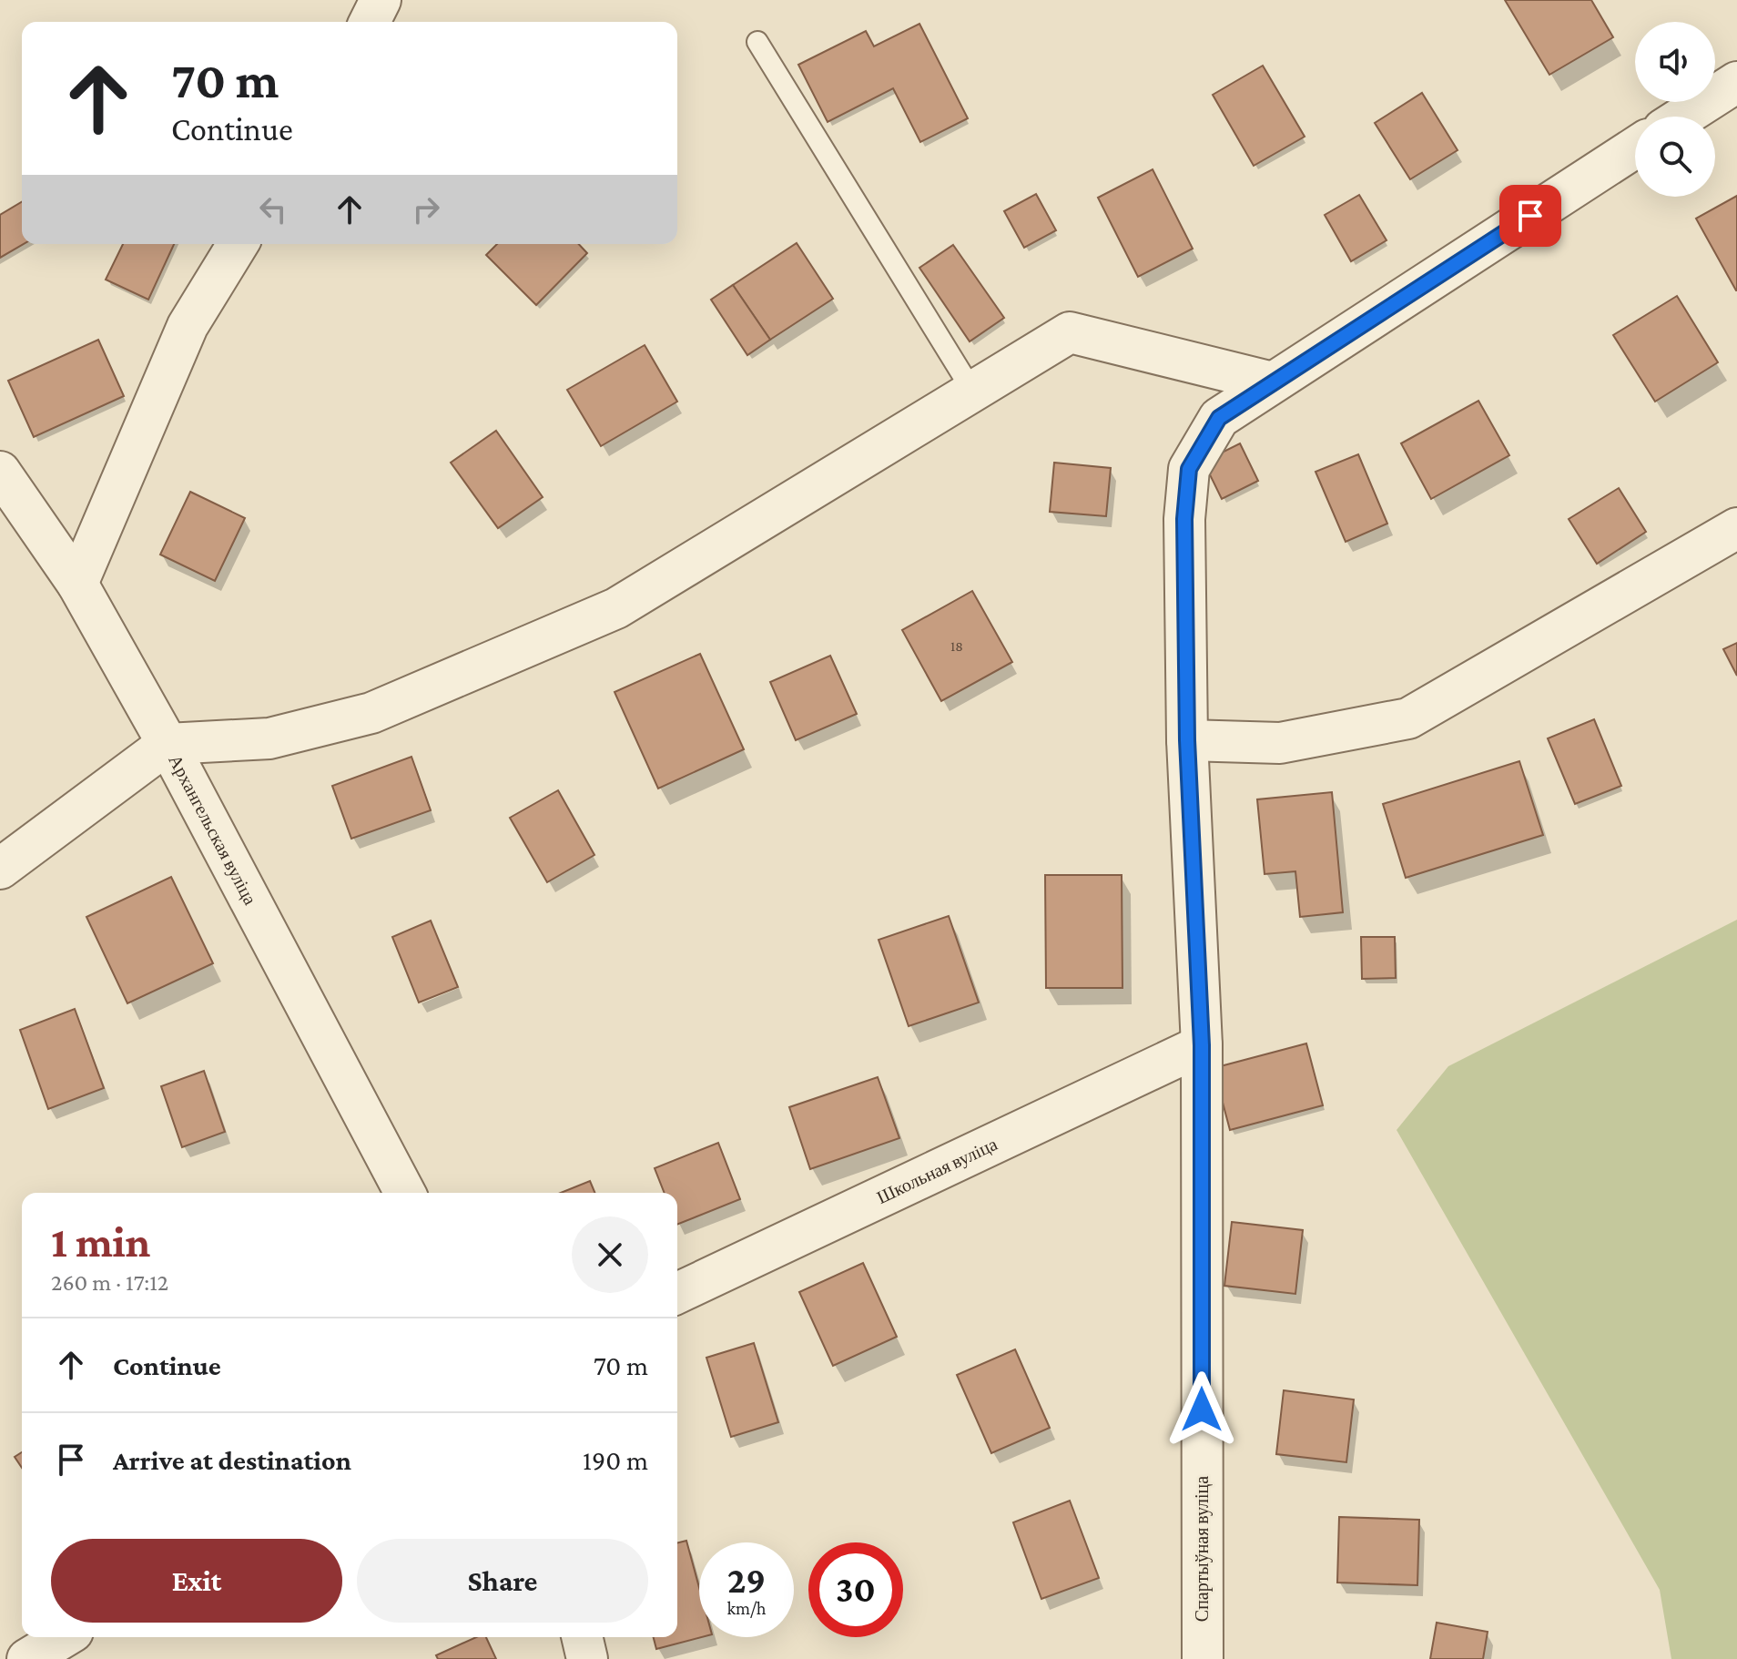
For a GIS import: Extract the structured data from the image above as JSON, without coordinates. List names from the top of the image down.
{
  "streets": {
    "street": ["Архангельская вуліца", "Школьная вуліца", "Спартыўная вуліца"]
  },
  "crossings": [
    ["Школьная вуліца", "Спартыўная вуліца"]
  ],
  "house_numbers": ["18"],
  "page": {
    "turn": ["70 m", "Continue"],
    "heading": ["1 min", "260 m · 17:12"],
    "list": [
      {
        "name": "Continue",
        "value": "70 m"
      },
      {
        "name": "Arrive at destination",
        "value": "190 m"
      }
    ],
    "buttons": ["Exit", "Share"],
    "speed": "29 km/h",
    "limit": "30"
  }
}
